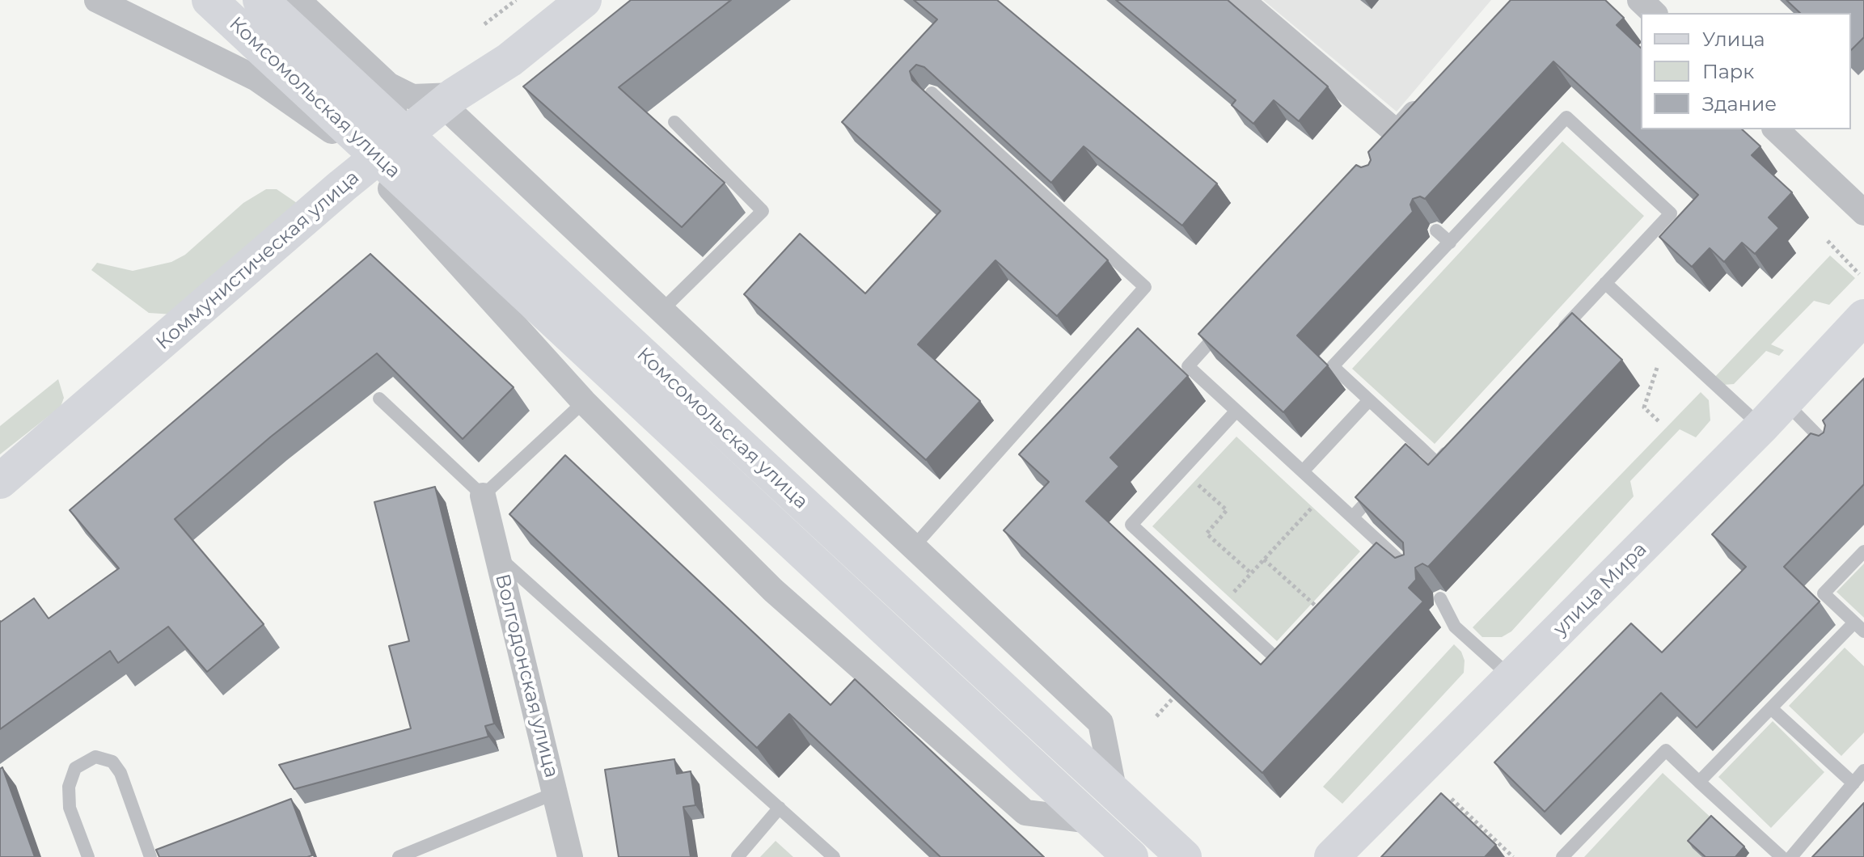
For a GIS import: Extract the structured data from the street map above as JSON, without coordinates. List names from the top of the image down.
{
  "streets": {
    "main road": ["Комсомольская улица", "Коммунистическая улица", "улица Мира"],
    "street": ["Волгодонская улица"]
  },
  "legend": ["Улица", "Парк", "Здание"]
}
